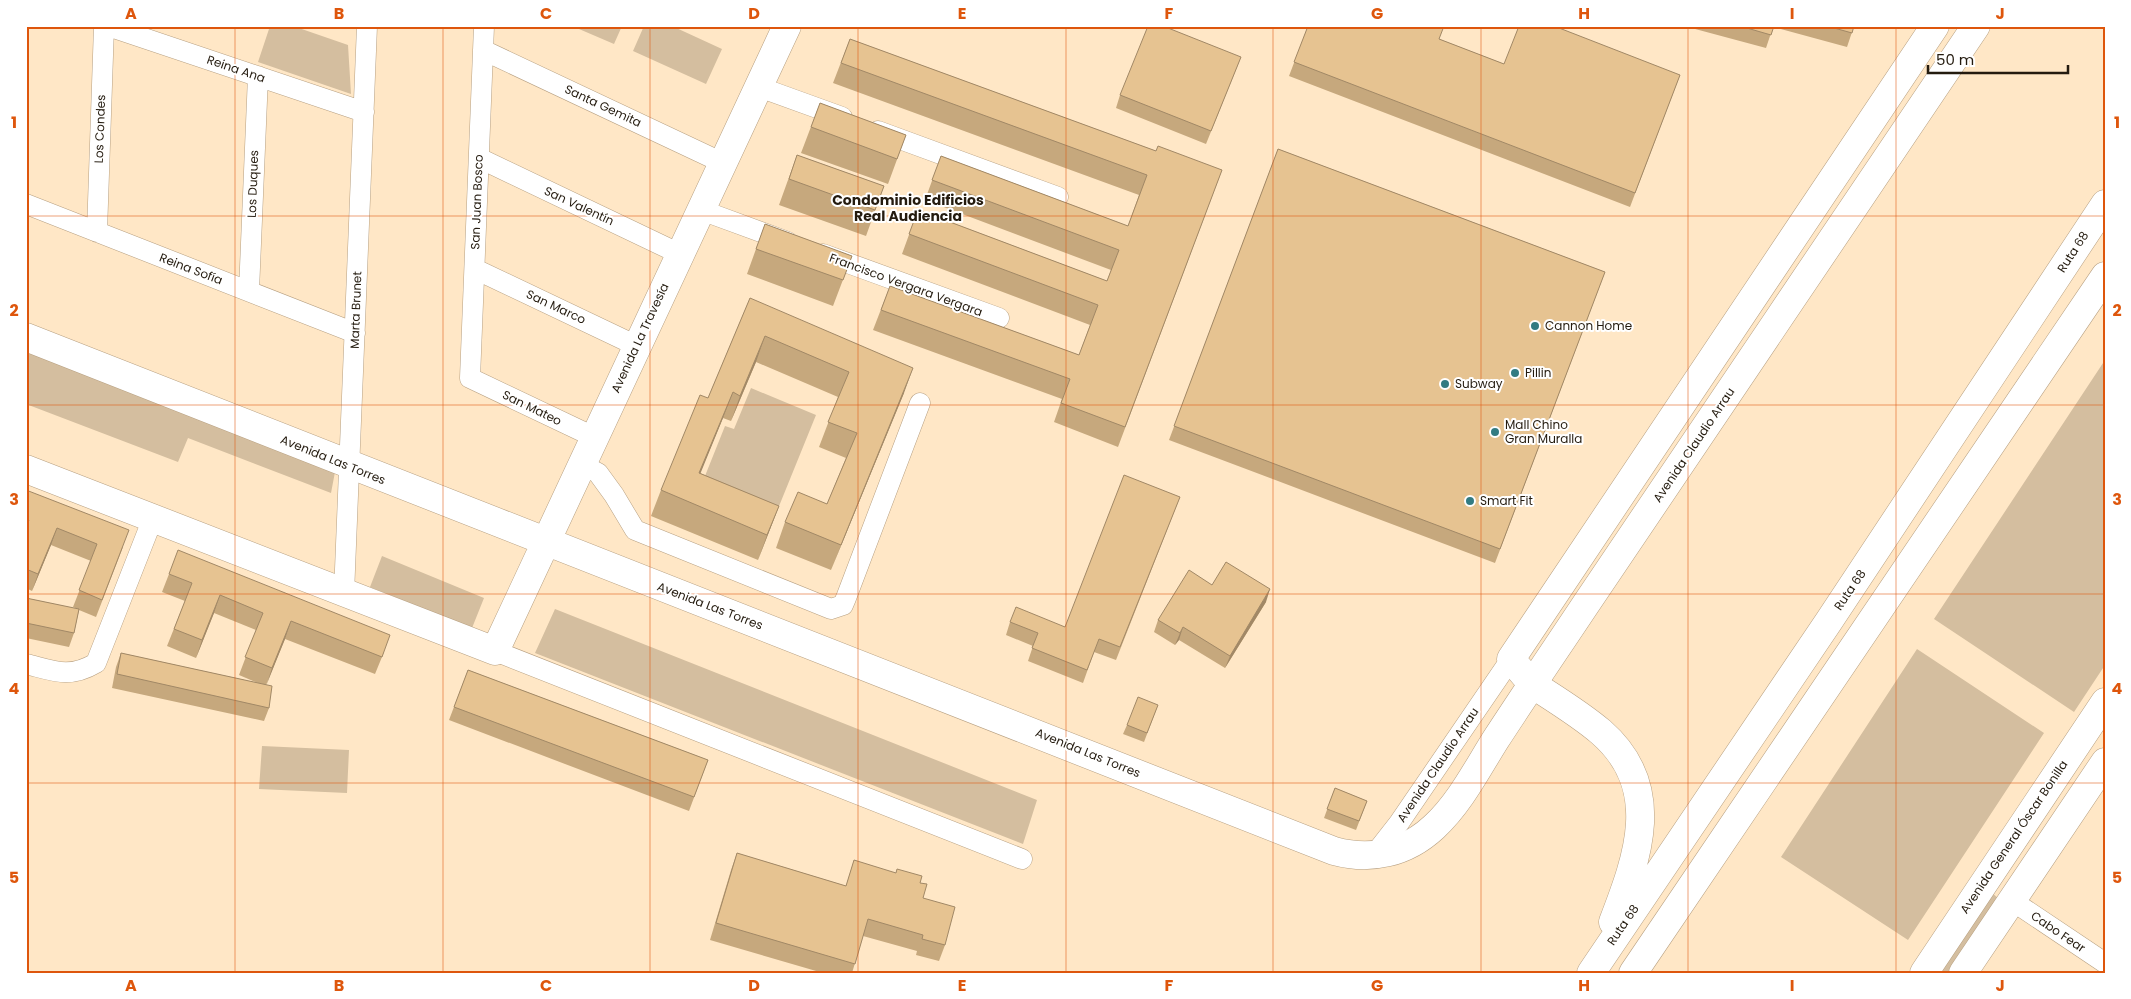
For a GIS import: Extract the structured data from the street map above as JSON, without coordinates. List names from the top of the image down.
{
  "streets": {
    "main road": [
      "Ruta 68",
      "Avenida La Travesía",
      "Avenida Claudio Arrau",
      "Avenida Las Torres",
      "Avenida General Óscar Bonilla"
    ],
    "street": [
      "Reina Ana",
      "Santa Gemita",
      "Los Condes",
      "Los Duques",
      "San Juan Bosco",
      "San Valentín",
      "Reina Sofía",
      "Francisco Vergara Vergara",
      "San Marco",
      "Marta Brunet",
      "San Mateo",
      "Cabo Fear"
    ]
  },
  "crossings": [
    ["Reina Ana", "Los Duques"],
    ["Reina Ana", "Marta Brunet"],
    ["Santa Gemita", "San Juan Bosco"],
    ["Santa Gemita", "Avenida La Travesía"],
    ["Los Condes", "Reina Sofía"],
    ["Los Duques", "Reina Sofía"],
    ["San Juan Bosco", "San Valentín"],
    ["San Juan Bosco", "San Marco"],
    ["San Juan Bosco", "San Mateo"],
    ["San Valentín", "Avenida La Travesía"],
    ["Reina Sofía", "Marta Brunet"],
    ["Francisco Vergara Vergara", "Avenida La Travesía"],
    ["San Marco", "Avenida La Travesía"],
    ["Marta Brunet", "Avenida Las Torres"],
    ["Avenida La Travesía", "San Mateo"],
    ["Avenida La Travesía", "Avenida Las Torres"],
    ["Avenida Claudio Arrau", "Avenida Las Torres"]
  ],
  "districts": ["Condominio Edificios Real Audiencia"],
  "places": [
    "Cannon Home",
    "Pillin",
    "Subway",
    "Mall Chino Gran Muralla",
    "Smart Fit"
  ],
  "scale_bar": "50 m",
  "grid": {
    "columns": [
      "A",
      "B",
      "C",
      "D",
      "E",
      "F",
      "G",
      "H",
      "I",
      "J"
    ],
    "rows": [
      "1",
      "2",
      "3",
      "4",
      "5"
    ]
  }
}
